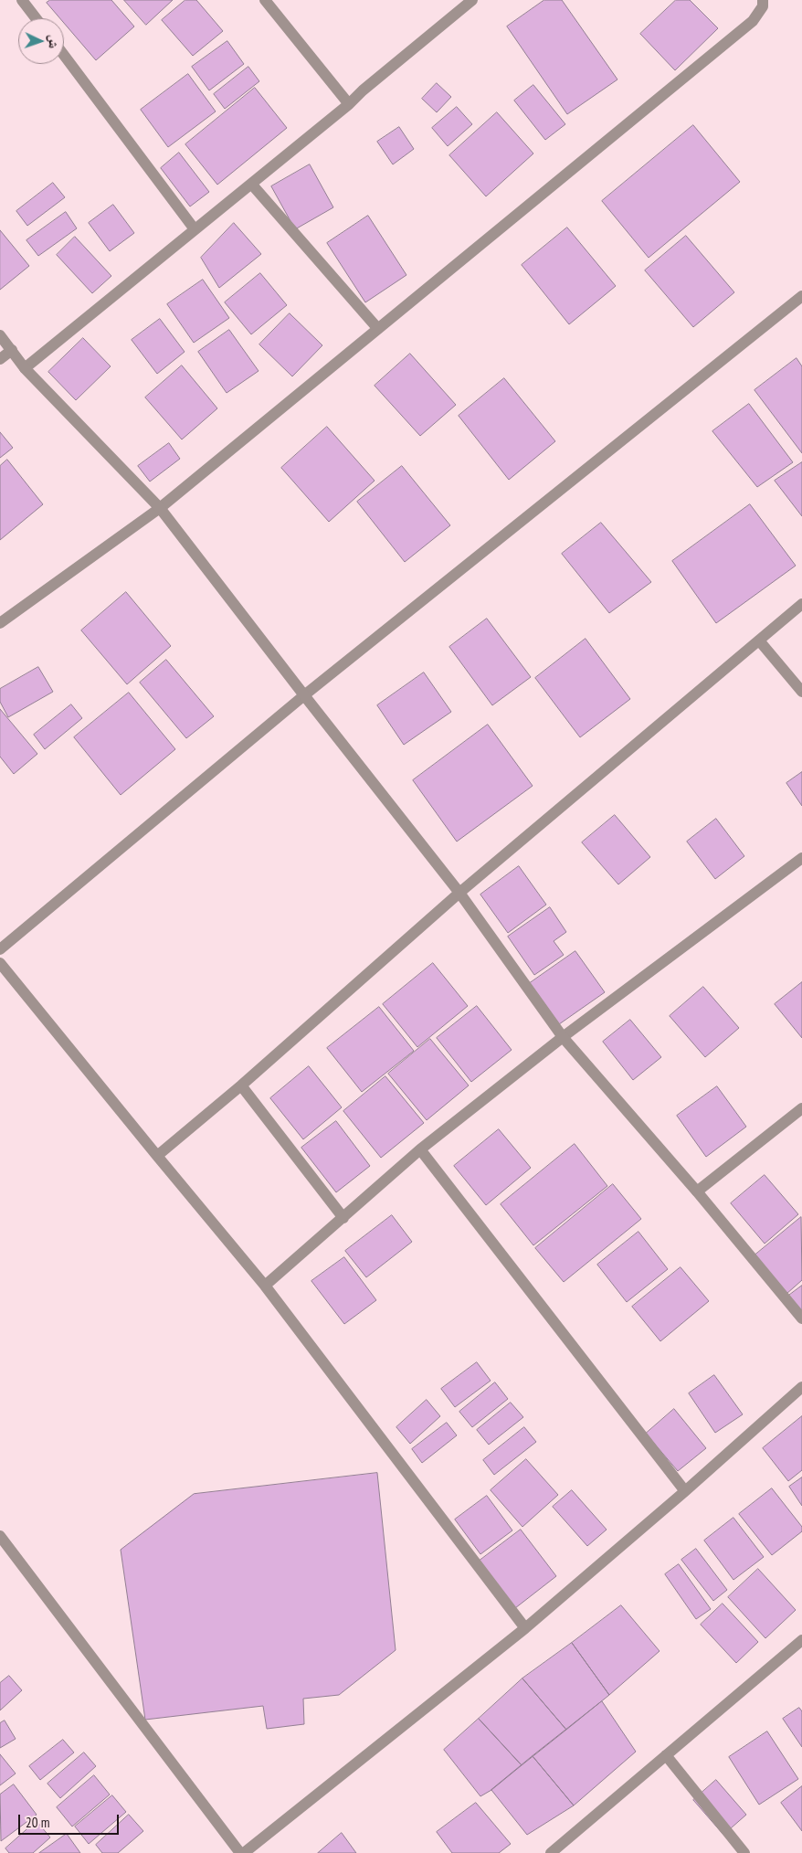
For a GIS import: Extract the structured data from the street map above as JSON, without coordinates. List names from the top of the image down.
{
  "scale_bar": "20 m",
  "north": "right"
}
